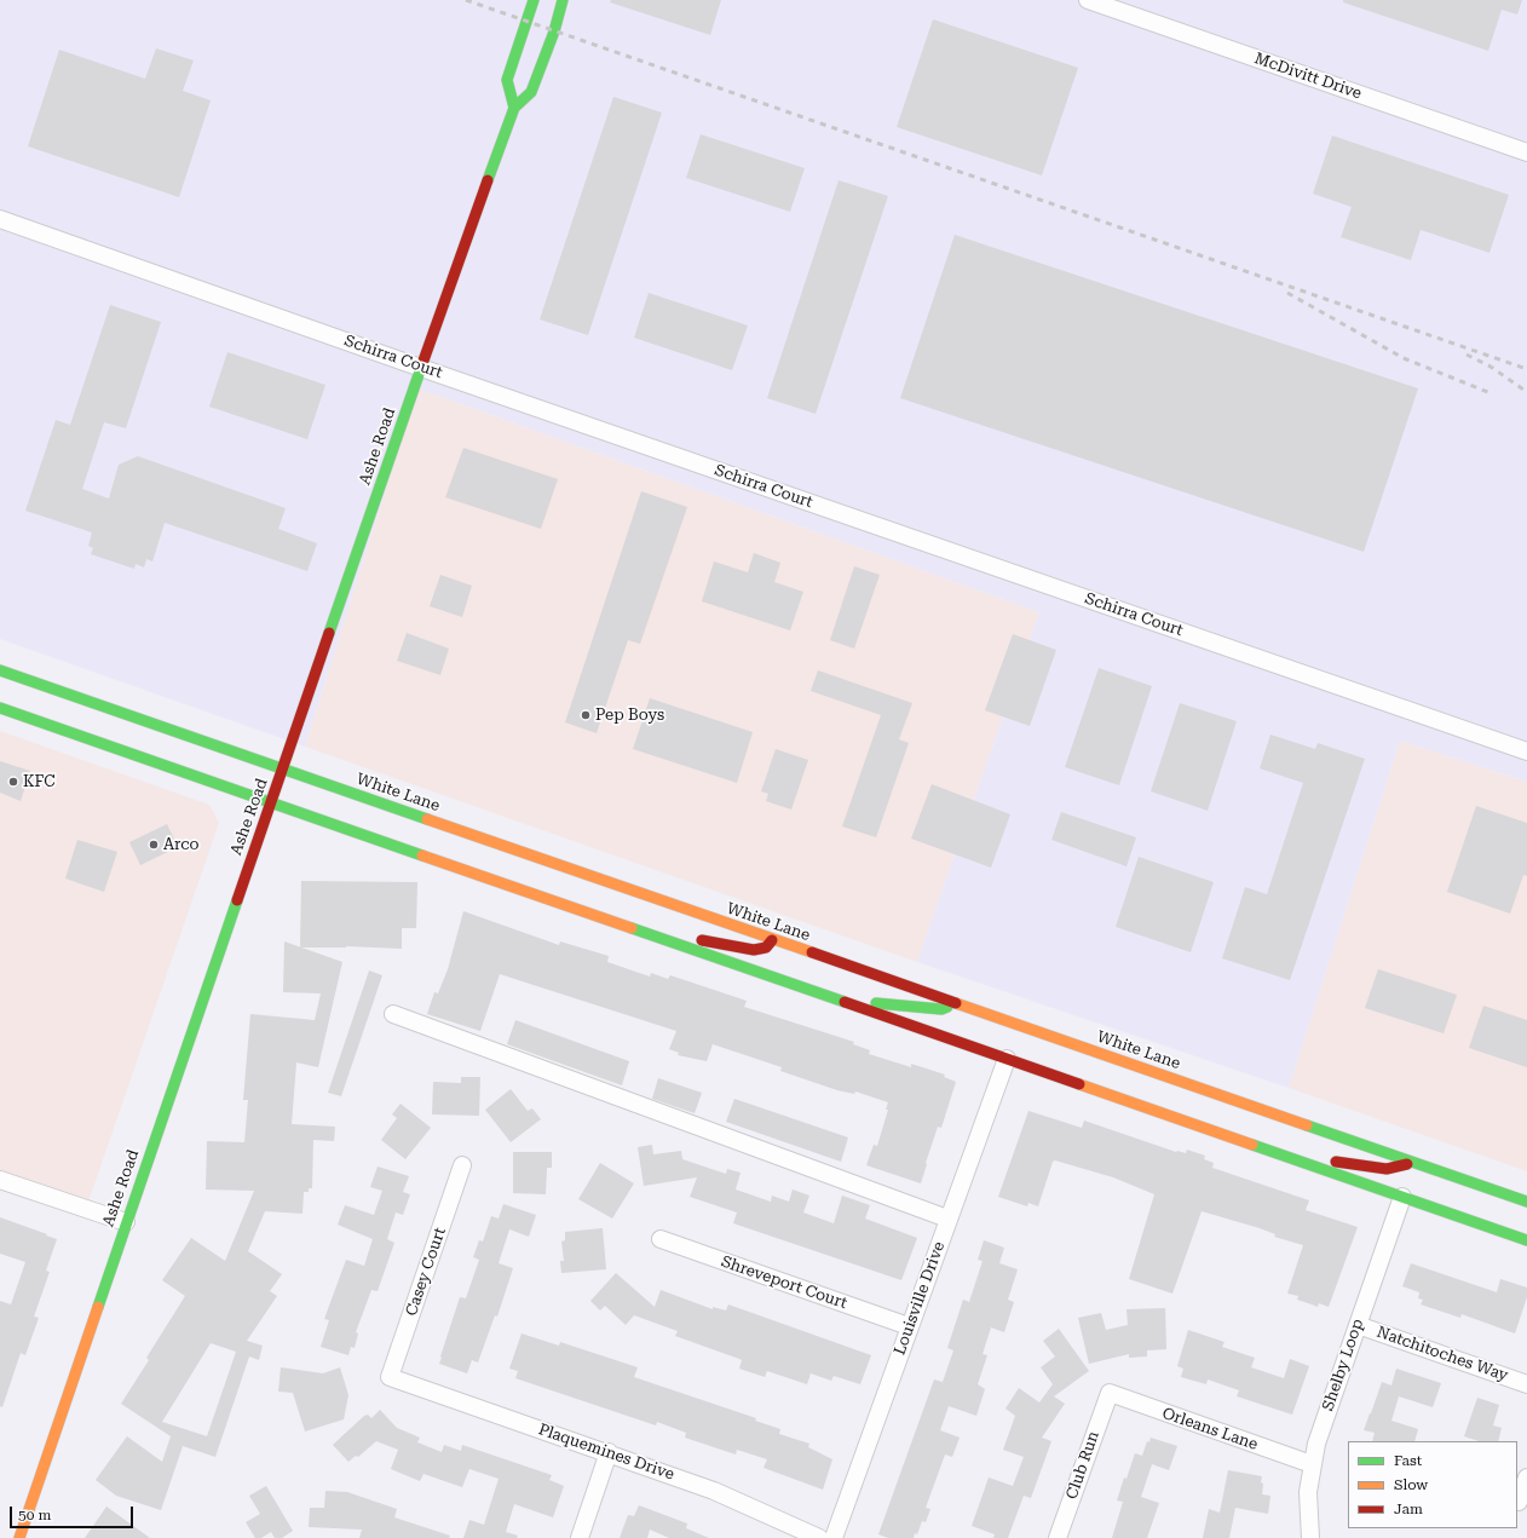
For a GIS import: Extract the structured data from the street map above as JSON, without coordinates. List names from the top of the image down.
{
  "streets": {
    "main road": ["Ashe Road", "White Lane"],
    "street": [
      "McDivitt Drive",
      "Schirra Court",
      "Casey Court",
      "Shreveport Court",
      "Louisville Drive",
      "Natchitoches Way",
      "Shelby Loop",
      "Orleans Lane",
      "Plaquemines Drive",
      "Club Run"
    ]
  },
  "crossings": [
    ["Schirra Court", "Ashe Road"],
    ["Ashe Road", "White Lane"],
    ["Casey Court", "Plaquemines Drive"],
    ["Shreveport Court", "Louisville Drive"],
    ["Natchitoches Way", "Shelby Loop"],
    ["Shelby Loop", "Orleans Lane"],
    ["Orleans Lane", "Club Run"]
  ],
  "places": ["Pep Boys", "KFC", "Arco"],
  "legend": ["Fast", "Slow", "Jam"],
  "scale_bar": "50 m"
}
